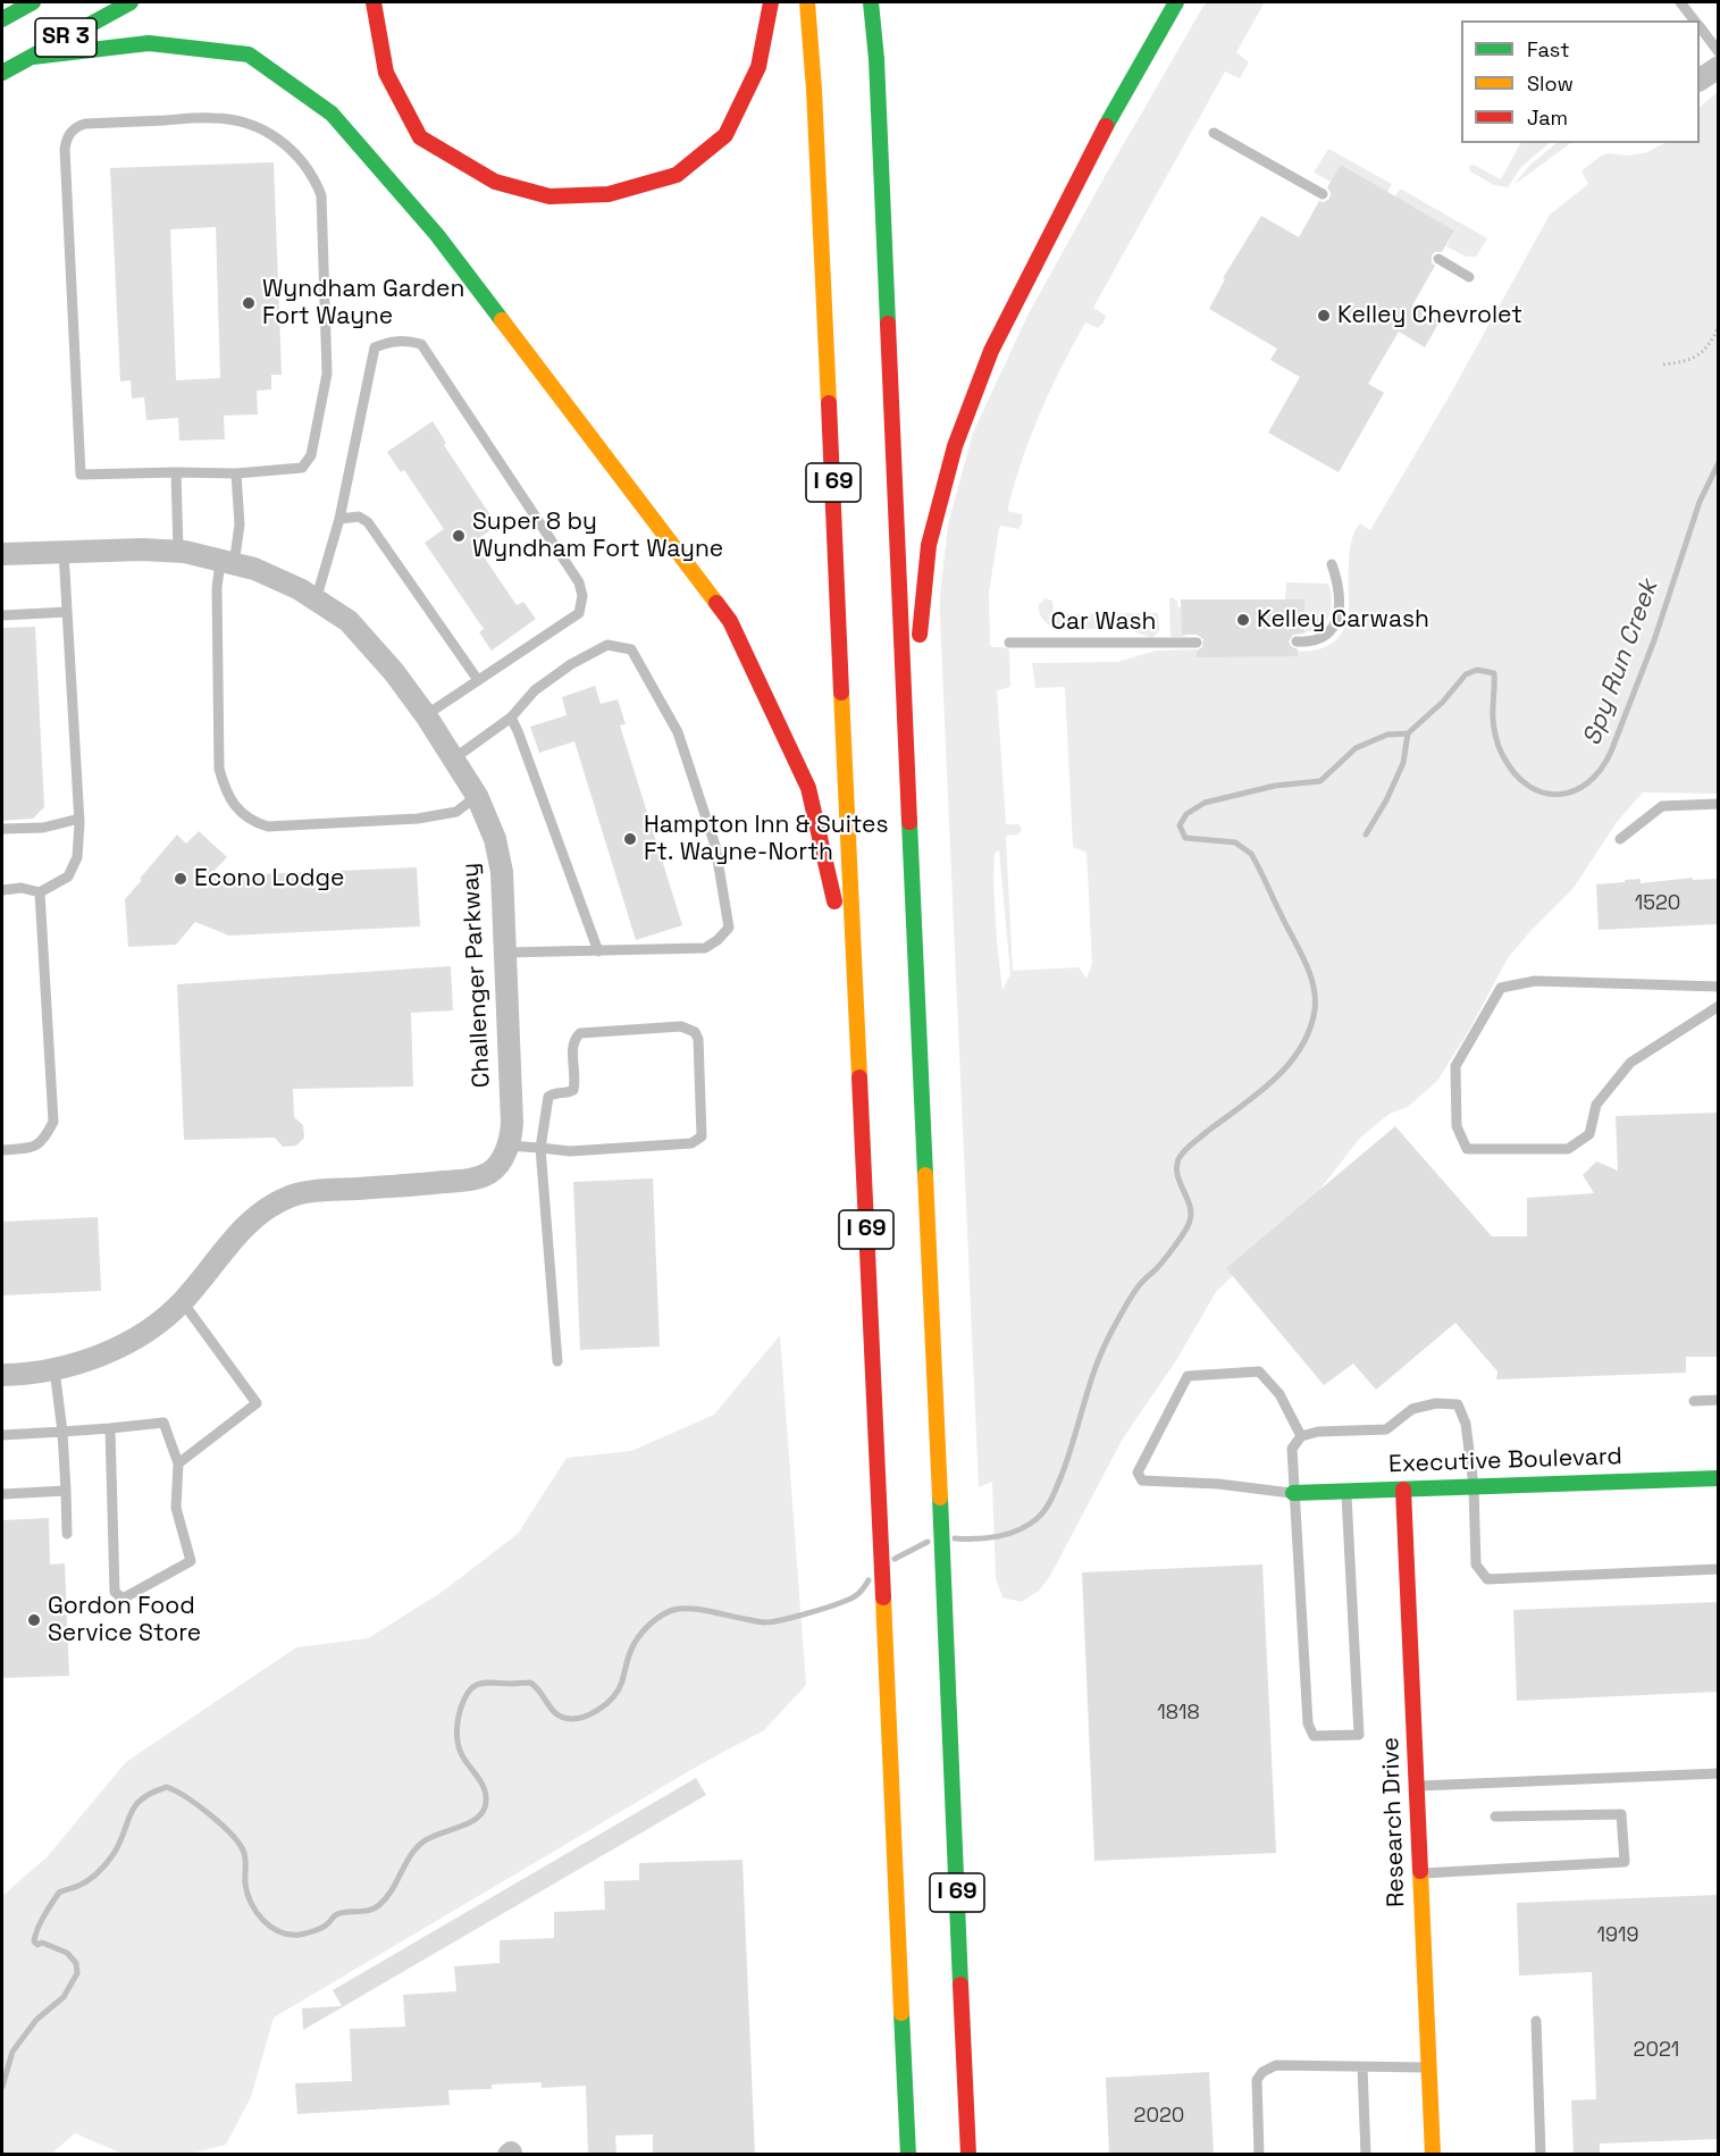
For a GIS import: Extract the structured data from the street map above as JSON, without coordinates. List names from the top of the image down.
{
  "streets": {
    "main road": [
      "SR 3",
      "I 69",
      "Executive Boulevard",
      "Research Drive"
    ],
    "street": ["Challenger Parkway"],
    "lane": ["Car Wash"]
  },
  "crossings": [
    ["Executive Boulevard", "Research Drive"]
  ],
  "water": ["Spy Run Creek"],
  "places": [
    "Wyndham Garden Fort Wayne",
    "Kelley Chevrolet",
    "Super 8 by Wyndham Fort Wayne",
    "Kelley Carwash",
    "Hampton Inn & Suites Ft. Wayne-North",
    "Econo Lodge",
    "Gordon Food Service Store"
  ],
  "house_numbers": [
    "1520",
    "1818",
    "1919",
    "2021",
    "2020"
  ],
  "legend": ["Fast", "Slow", "Jam"]
}
